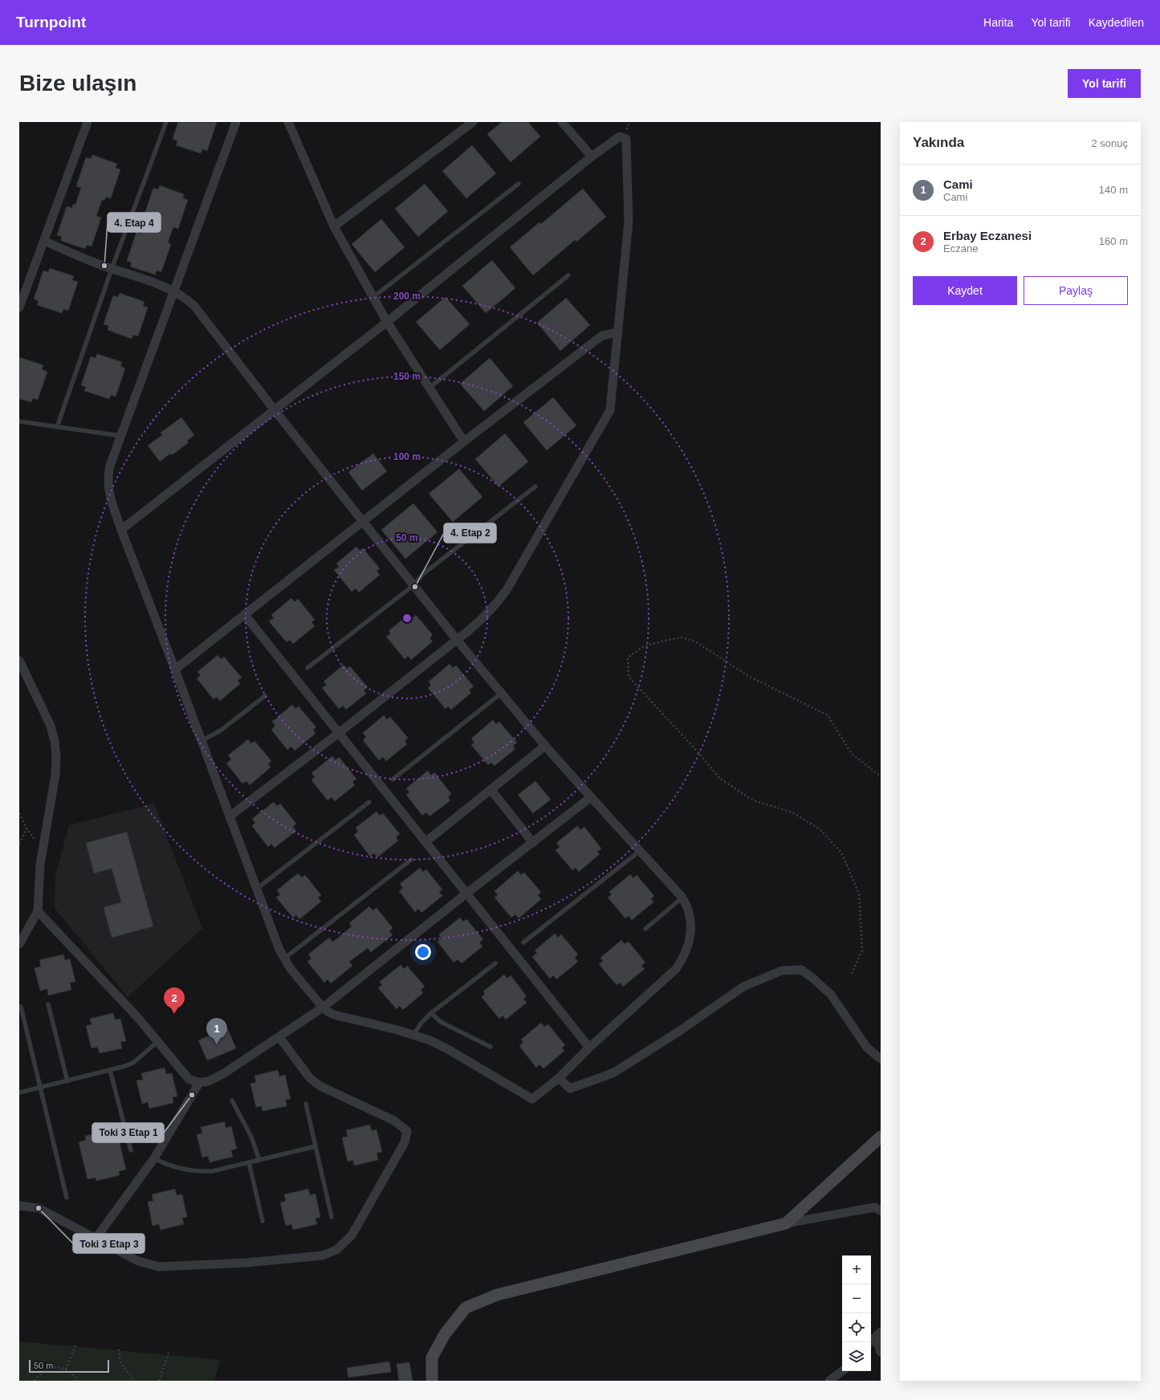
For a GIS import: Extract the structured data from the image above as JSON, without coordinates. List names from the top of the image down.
{
  "places": [
    "4. Etap 4",
    "4. Etap 2",
    "Toki 3 Etap 1",
    "Toki 3 Etap 3"
  ],
  "scale_bar": "50 m",
  "page": {
    "header": "Turnpoint",
    "nav": ["Harita", "Yol tarifi", "Kaydedilen"],
    "buttons": [
      "Yol tarifi",
      ["Kaydet", "Paylaş"]
    ],
    "title": "Bize ulaşın",
    "heading": ["Yakında", "2 sonuç"],
    "list": [
      {
        "mark": "1",
        "name": "Cami",
        "note": "Cami",
        "value": "140 m"
      },
      {
        "mark": "2",
        "name": "Erbay Eczanesi",
        "note": "Eczane",
        "value": "160 m"
      }
    ],
    "pins": ["2", "1"],
    "map_buttons": ["+", "−"],
    "scale": "50 m"
  },
  "rings": [
    "200 m",
    "150 m",
    "100 m",
    "50 m"
  ]
}
